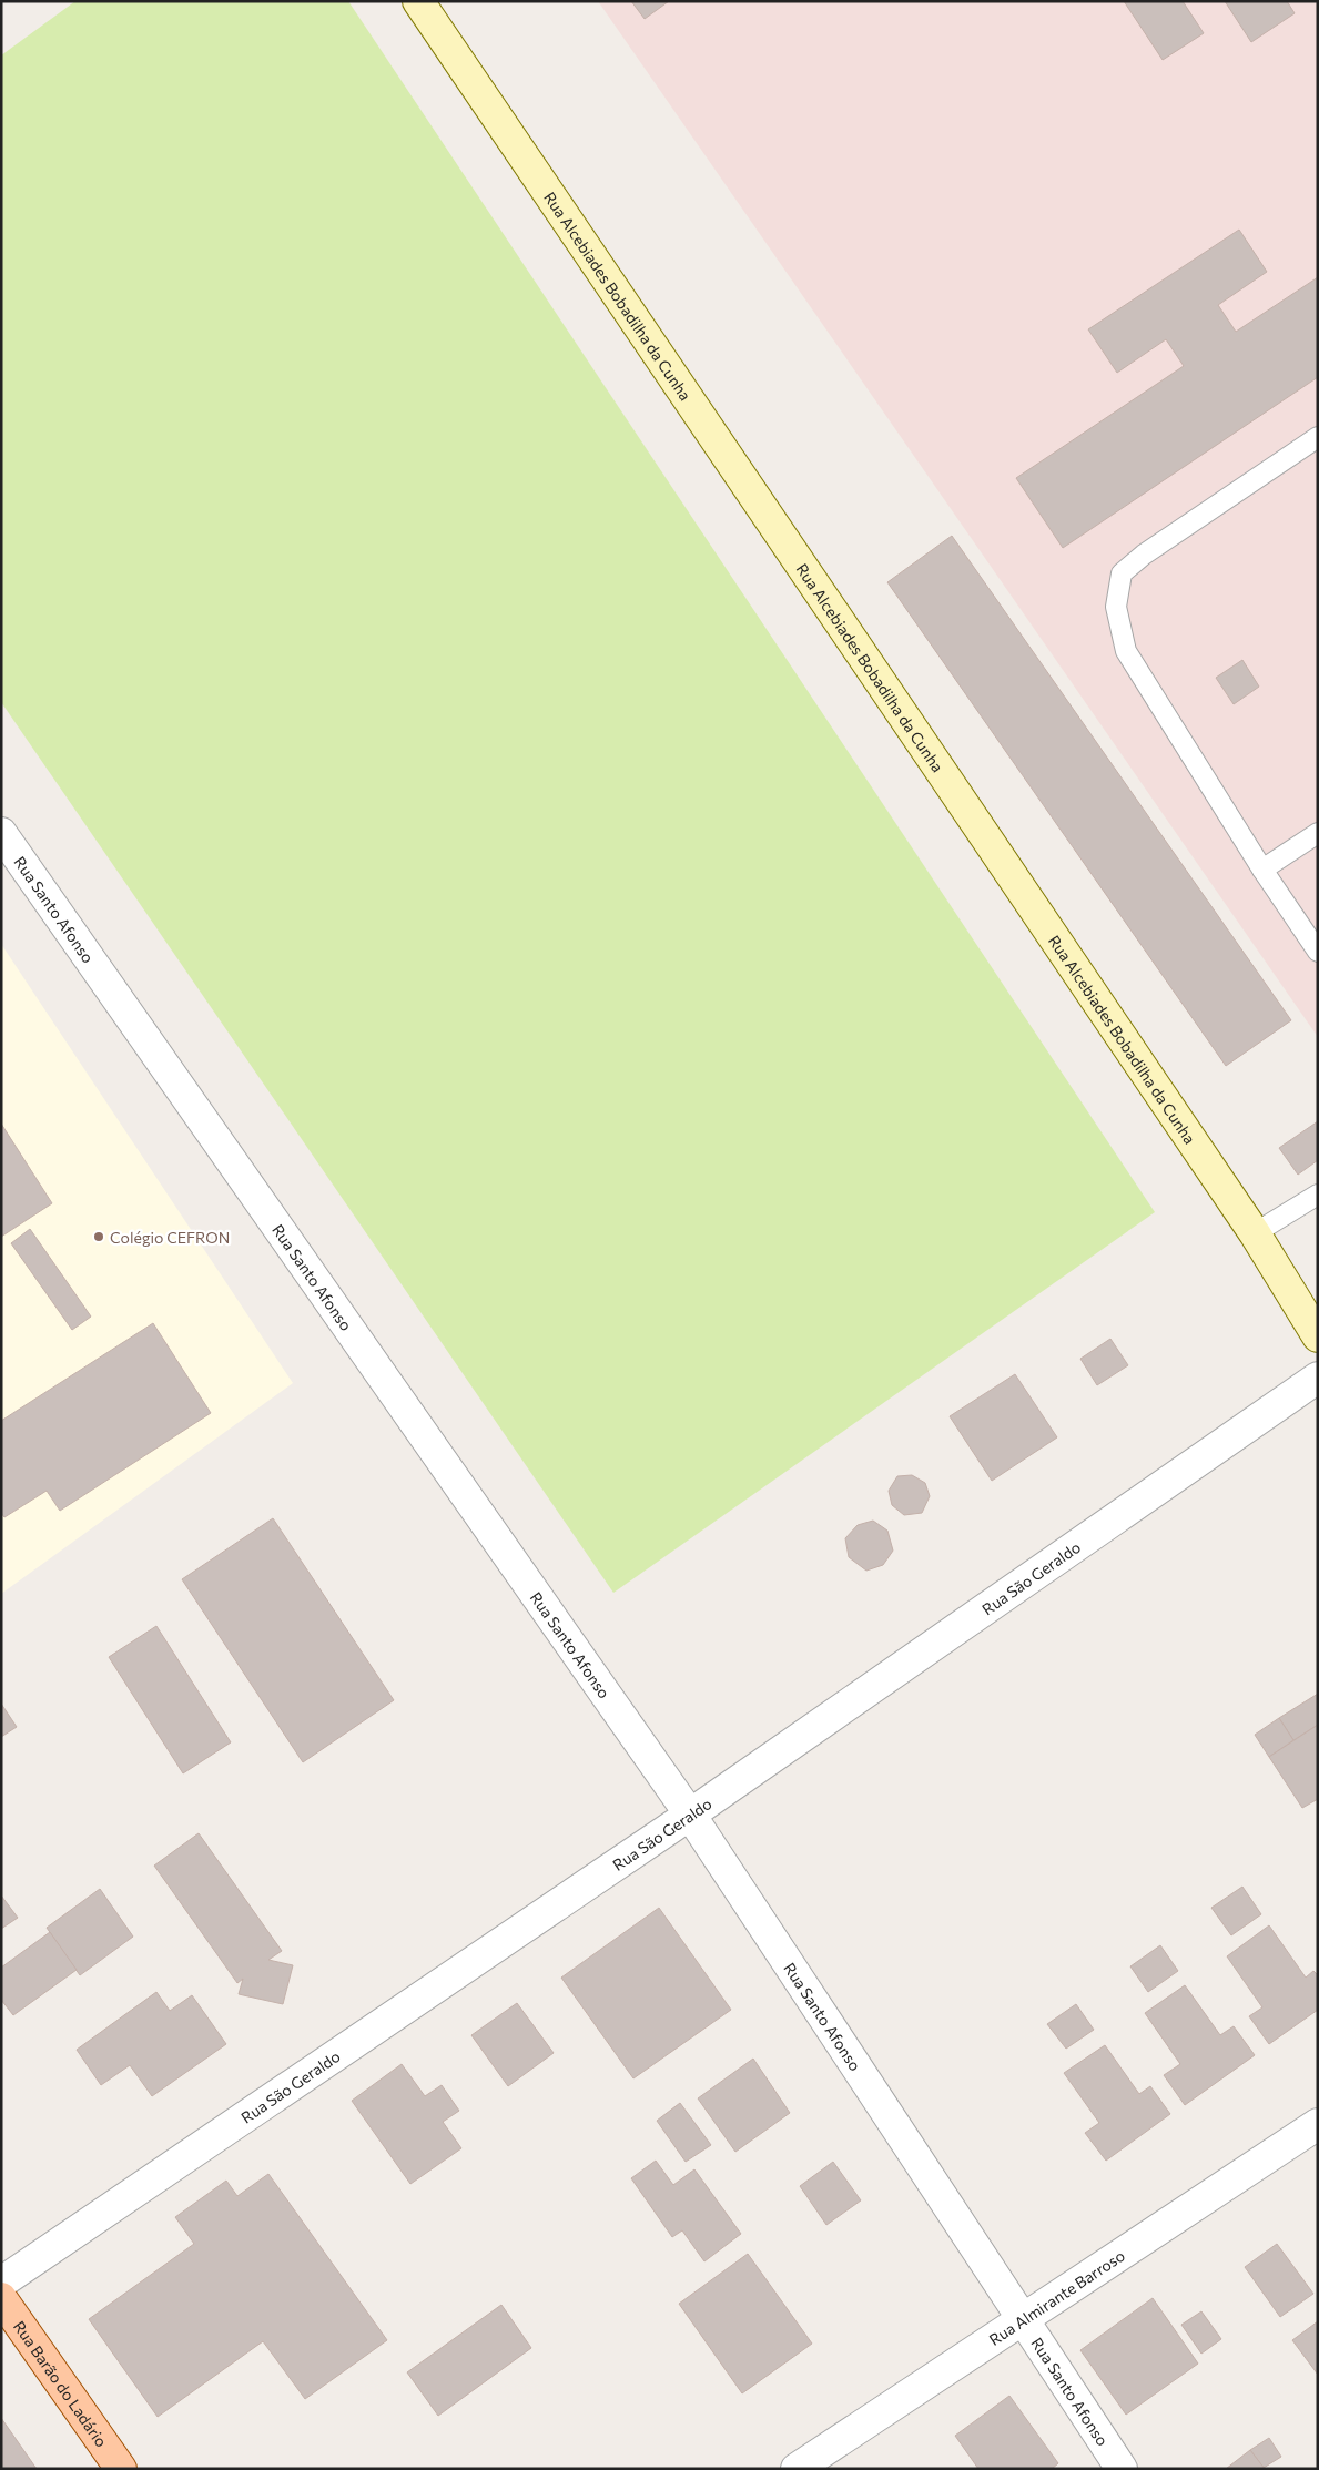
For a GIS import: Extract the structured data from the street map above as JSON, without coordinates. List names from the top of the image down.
{
  "streets": {
    "main road": ["Rua Barão do Ladário"],
    "street": [
      "Rua Alcebiades Bobadilha da Cunha",
      "Rua Santo Afonso",
      "Rua São Geraldo",
      "Rua Almirante Barroso"
    ]
  },
  "crossings": [
    ["Rua Santo Afonso", "Rua São Geraldo"],
    ["Rua Santo Afonso", "Rua Almirante Barroso"]
  ],
  "places": ["Colégio CEFRON"]
}
